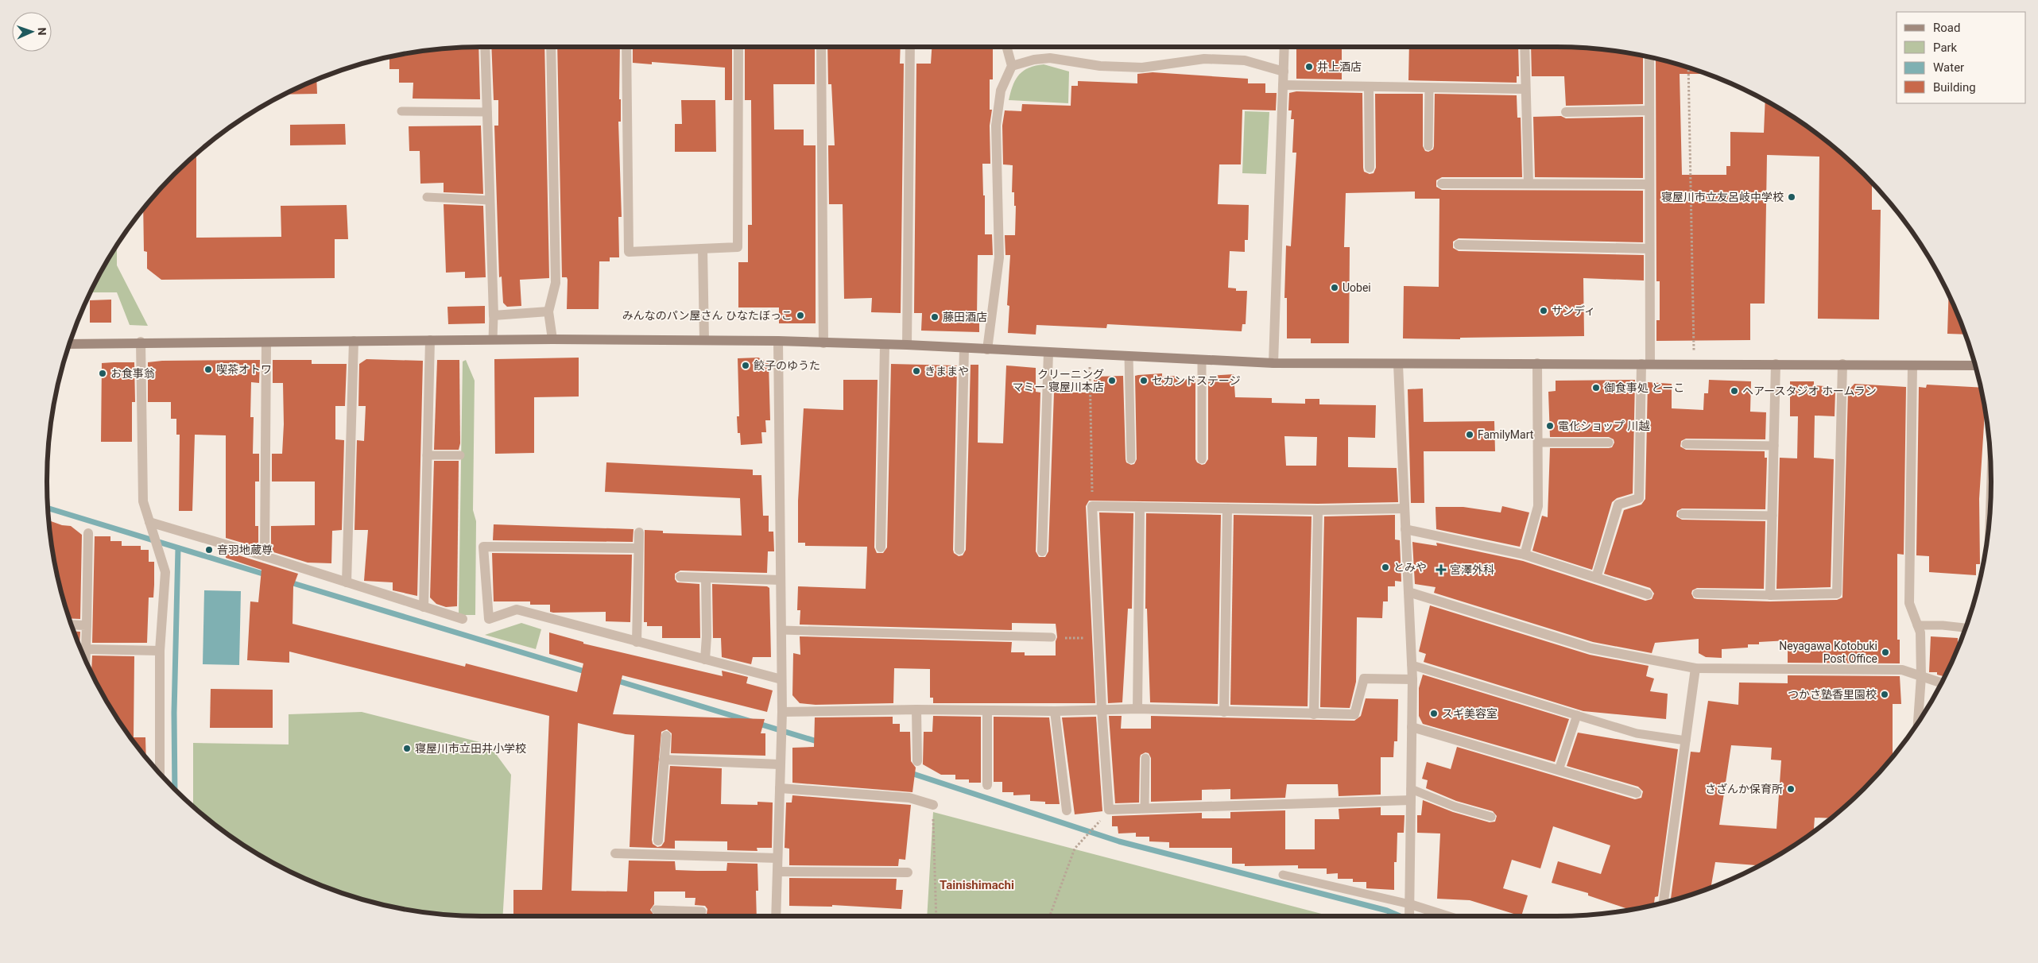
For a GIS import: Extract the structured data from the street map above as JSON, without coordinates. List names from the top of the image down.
{
  "districts": ["Tainishimachi"],
  "places": {
    "other": [
      "井上酒店",
      "寝屋川市立友呂岐中学校",
      "Uobei",
      "サンディ",
      "みんなのパン屋さん ひなたぼっこ",
      "藤田酒店",
      "餃子のゆうた",
      "喫茶オトワ",
      "きままや",
      "お食事翁",
      "クリーニング マミー 寝屋川本店",
      "セカンドステージ",
      "御食事処 とーこ",
      "ヘアースタジオ ホームラン",
      "電化ショップ 川越",
      "FamilyMart",
      "音羽地蔵尊",
      "とみや",
      "Neyagawa Kotobuki Post Office",
      "つかさ塾香里園校",
      "スギ美容室",
      "寝屋川市立田井小学校",
      "さざんか保育所"
    ],
    "health": ["宮澤外科"]
  },
  "legend": [
    "Road",
    "Park",
    "Water",
    "Building"
  ],
  "north": "right"
}
